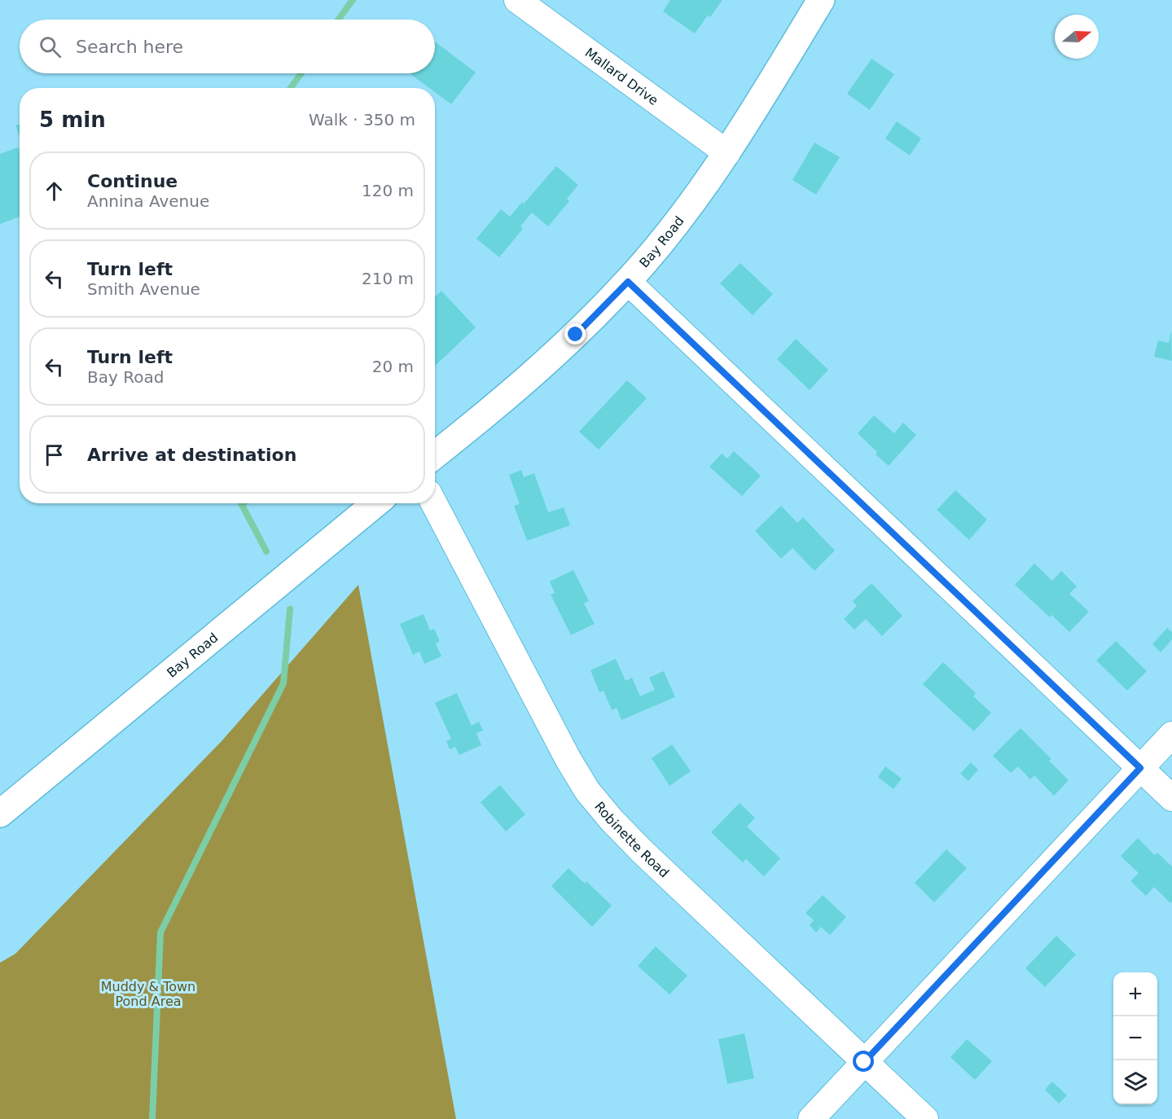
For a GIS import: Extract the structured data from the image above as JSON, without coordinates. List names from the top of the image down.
{
  "streets": {
    "main road": ["Bay Road"],
    "street": ["Mallard Drive", "Robinette Road"]
  },
  "crossings": [
    ["Mallard Drive", "Bay Road"]
  ],
  "parks": ["Muddy & Town Pond Area"],
  "north": "right",
  "page": {
    "search": "Search here",
    "heading": ["5 min", "Walk · 350 m"],
    "list": [
      ["Continue", "Annina Avenue", "120 m"],
      ["Turn left", "Smith Avenue", "210 m"],
      ["Turn left", "Bay Road", "20 m"],
      "Arrive at destination"
    ],
    "map_buttons": ["+", "−"]
  }
}
